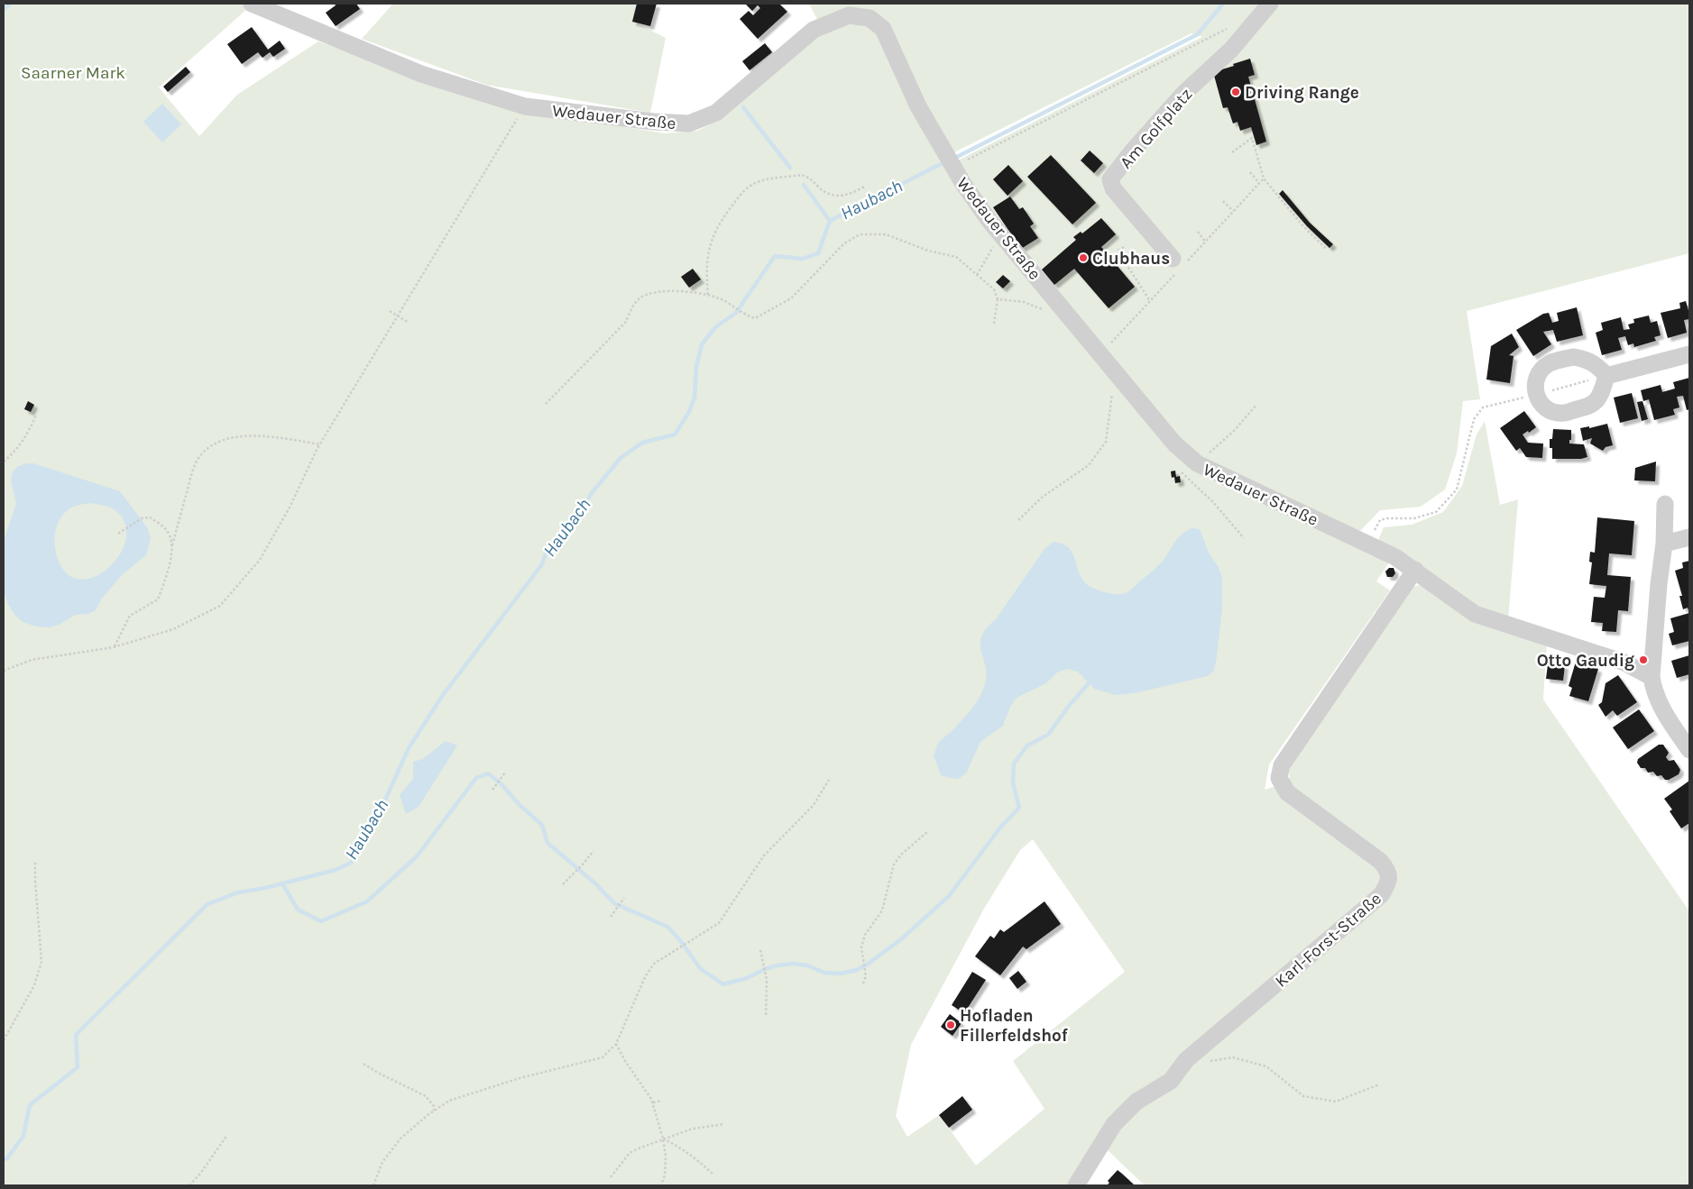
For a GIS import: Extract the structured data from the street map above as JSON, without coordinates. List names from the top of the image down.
{
  "streets": {
    "street": ["Wedauer Straße", "Am Golfplatz", "Karl-Forst-Straße"]
  },
  "crossings": [
    ["Wedauer Straße", "Karl-Forst-Straße"]
  ],
  "water": ["Haubach"],
  "parks": ["Saarner Mark"],
  "places": [
    "Driving Range",
    "Clubhaus",
    "Otto Gaudig",
    "Hofladen Fillerfeldshof"
  ]
}
